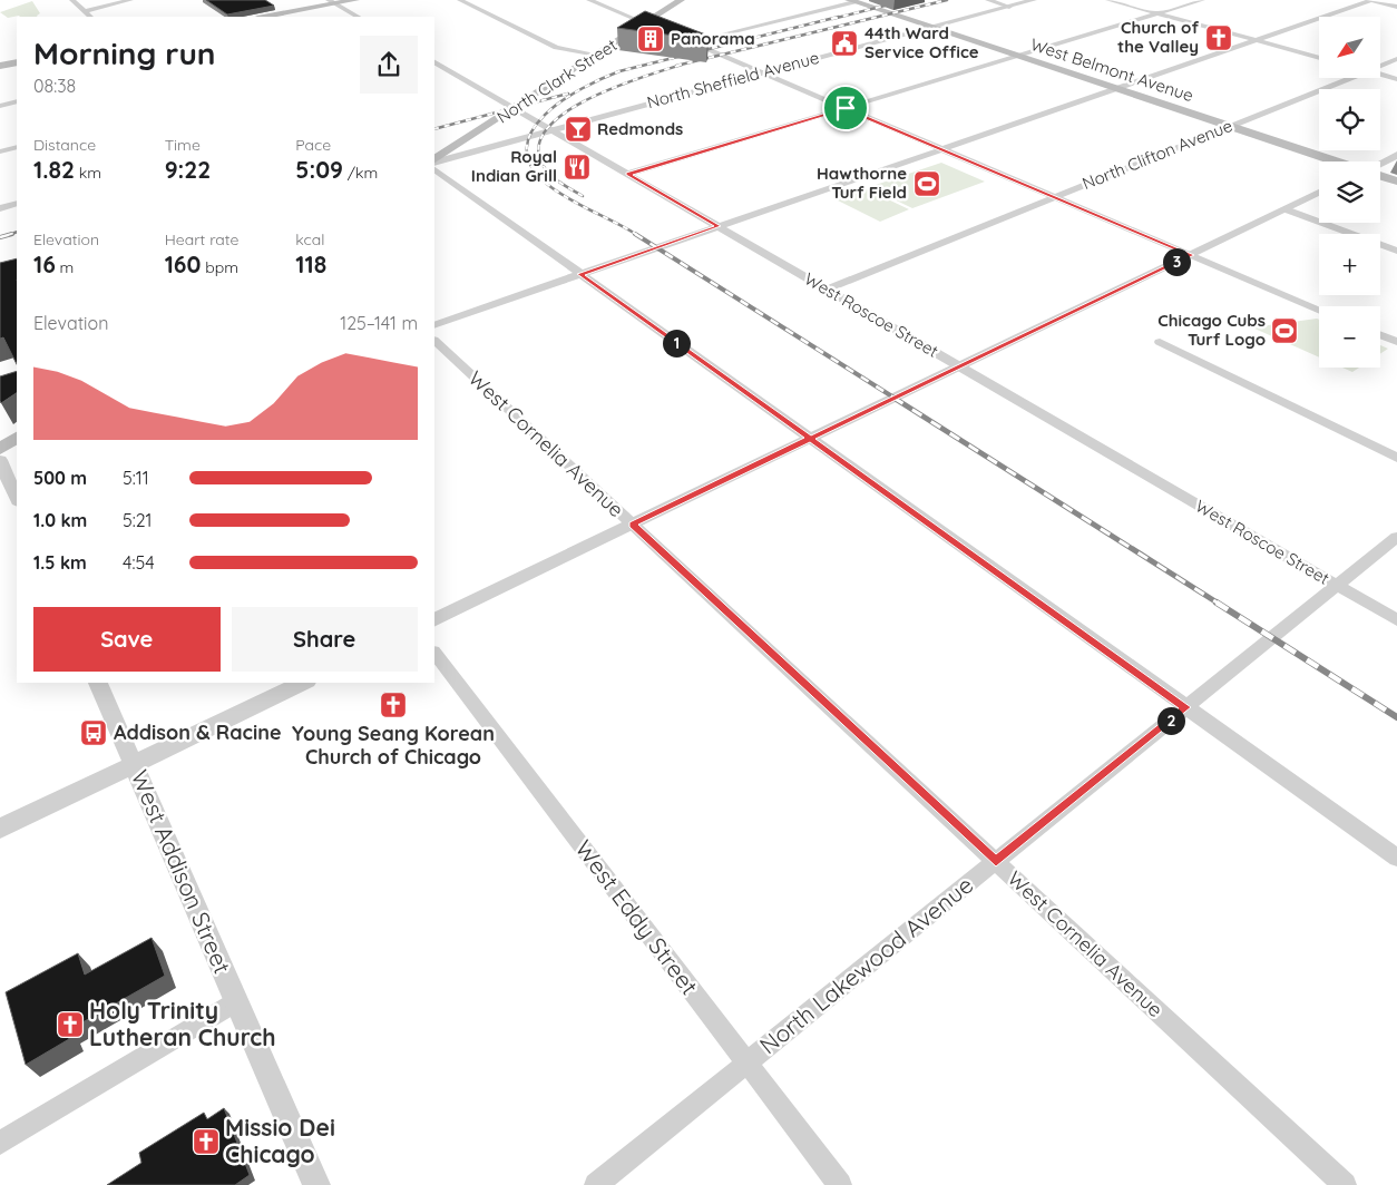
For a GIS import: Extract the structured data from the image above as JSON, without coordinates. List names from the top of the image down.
{
  "streets": {
    "main road": ["West Belmont Avenue", "North Clark Street"],
    "street": [
      "North Sheffield Avenue",
      "North Clifton Avenue",
      "West Roscoe Street",
      "West Cornelia Avenue",
      "West Addison Street",
      "West Eddy Street",
      "North Lakewood Avenue"
    ]
  },
  "crossings": [
    ["West Belmont Avenue", "North Sheffield Avenue"],
    ["West Belmont Avenue", "North Clifton Avenue"],
    ["North Sheffield Avenue", "West Roscoe Street"],
    ["North Clark Street", "West Roscoe Street"],
    ["North Clifton Avenue", "West Roscoe Street"],
    ["West Roscoe Street", "North Lakewood Avenue"],
    ["West Cornelia Avenue", "North Lakewood Avenue"],
    ["West Eddy Street", "North Lakewood Avenue"]
  ],
  "places": {
    "church": [
      "Church of the Valley",
      "Young Seang Korean Church of Chicago",
      "Holy Trinity Lutheran Church",
      "Missio Dei Chicago"
    ],
    "building": ["Panorama"],
    "public building": ["44th Ward Service Office"],
    "bar": ["Redmonds"],
    "restaurant": ["Royal Indian Grill"],
    "sports": ["Hawthorne Turf Field", "Chicago Cubs Turf Logo"],
    "bus stop": ["Addison & Racine"]
  },
  "north": "bottom left",
  "page": {
    "map_buttons": ["+", "−"],
    "heading": ["Morning run", "08:38"],
    "stats": [
      ["Distance", "1.82 km"],
      ["Time", "9:22"],
      ["Pace", "5:09 /km"],
      ["Elevation", "16 m"],
      ["Heart rate", "160 bpm"],
      ["kcal", "118"]
    ],
    "pins": ["3", "1", "2"],
    "chart": ["Elevation", "125–141 m"],
    "list": [
      {
        "name": "500 m",
        "note": "5:11"
      },
      {
        "name": "1.0 km",
        "note": "5:21"
      },
      {
        "name": "1.5 km",
        "note": "4:54"
      }
    ],
    "buttons": ["Save", "Share"]
  }
}
